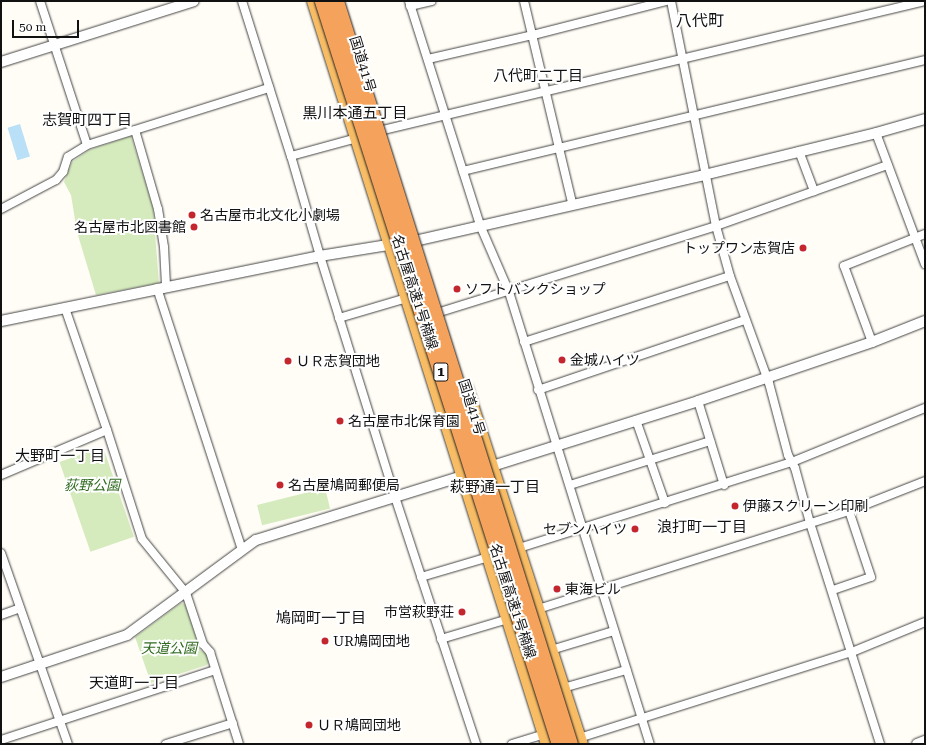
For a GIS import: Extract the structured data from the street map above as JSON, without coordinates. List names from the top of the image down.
{
  "streets": {
    "highway": ["国道41号", "名古屋高速1号楠線", "1"]
  },
  "crossings": [
    ["国道41号", "名古屋高速1号楠線"]
  ],
  "districts": [
    "八代町",
    "八代町二丁目",
    "黒川本通五丁目",
    "志賀町四丁目",
    "大野町一丁目",
    "萩野通一丁目",
    "浪打町一丁目",
    "鳩岡町一丁目",
    "天道町一丁目"
  ],
  "parks": ["荻野公園", "天道公園"],
  "places": [
    "名古屋市北文化小劇場",
    "名古屋市北図書館",
    "トップワン志賀店",
    "ソフトバンクショップ",
    "金城ハイツ",
    "ＵＲ志賀団地",
    "名古屋市北保育園",
    "名古屋鳩岡郵便局",
    "伊藤スクリーン印刷",
    "セブンハイツ",
    "東海ビル",
    "市営萩野荘",
    "UR鳩岡団地",
    "ＵＲ鳩岡団地"
  ],
  "scale_bar": "50 m"
}
